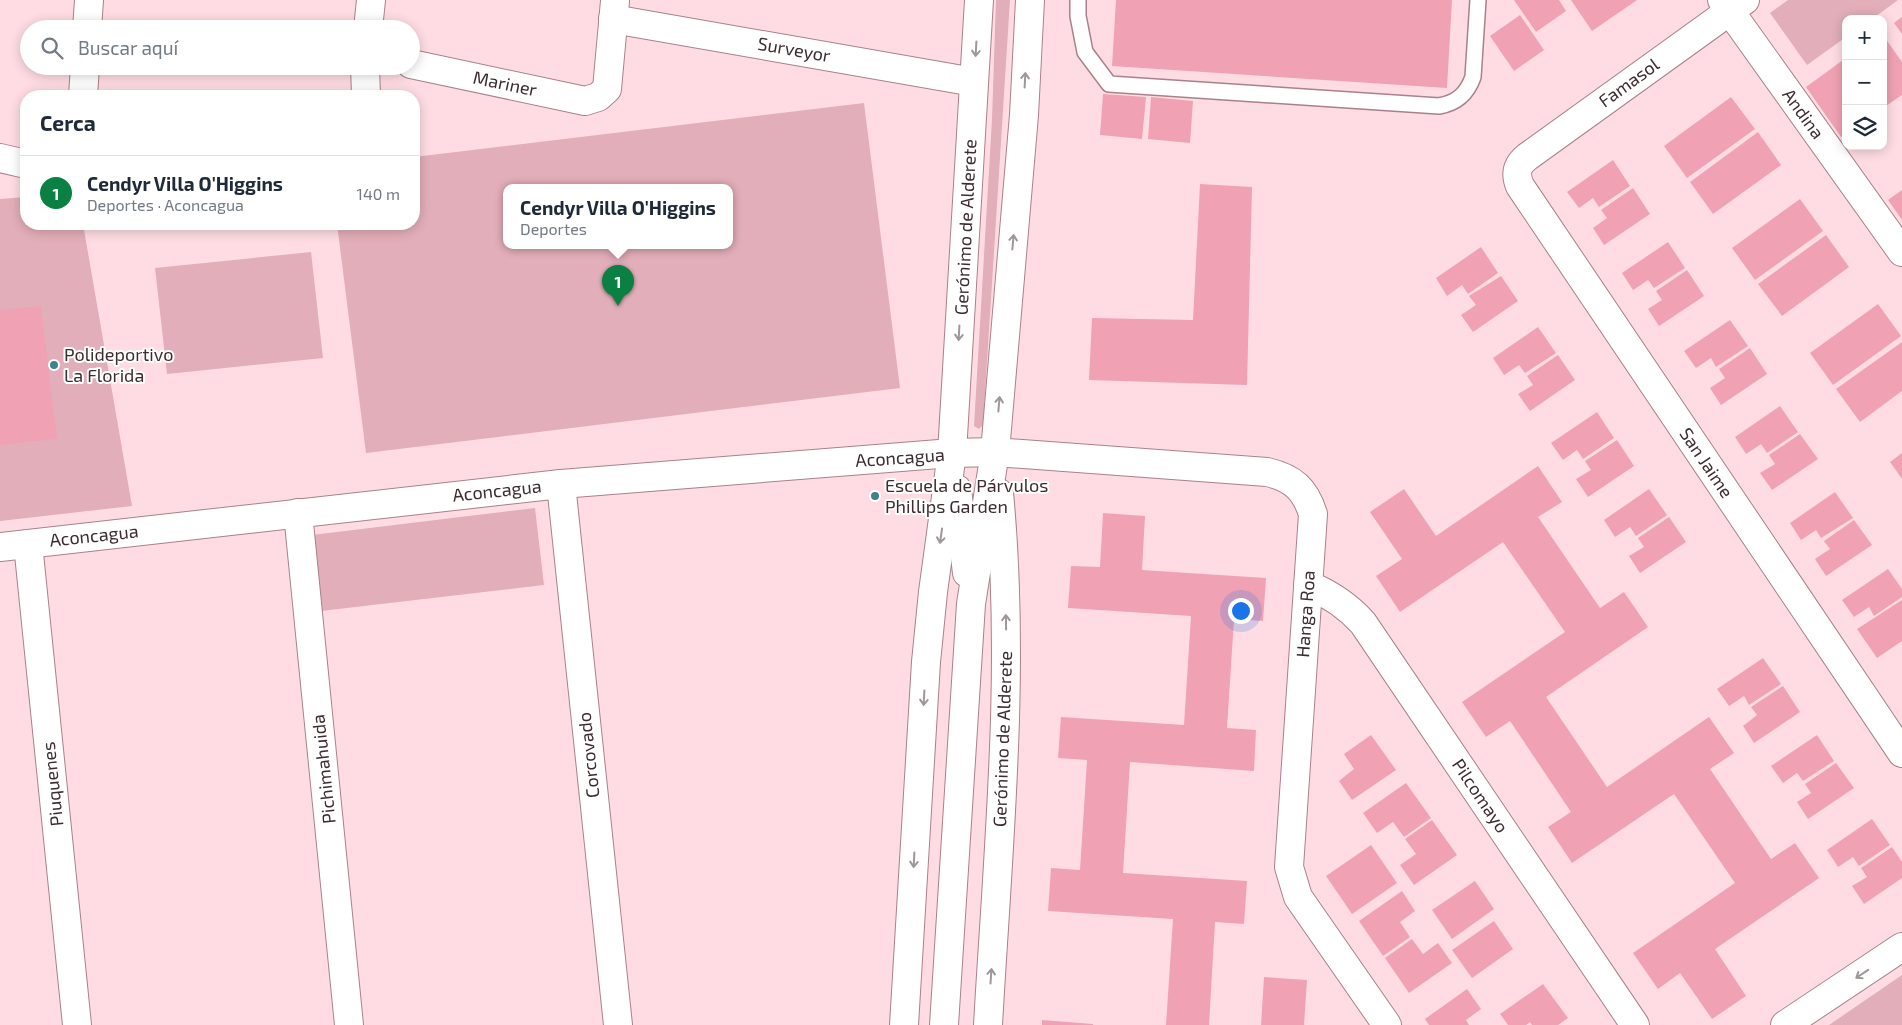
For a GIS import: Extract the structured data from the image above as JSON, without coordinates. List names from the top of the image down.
{
  "streets": {
    "street": [
      "Surveyor",
      "Famasol",
      "Mariner",
      "Andina",
      "Gerónimo de Alderete",
      "Aconcagua",
      "San Jaime",
      "Hanga Roa",
      "Corcovado",
      "Pichimahuida",
      "Piuquenes",
      "Pilcomayo"
    ]
  },
  "crossings": [
    ["Surveyor", "Mariner"],
    ["Surveyor", "Gerónimo de Alderete"],
    ["Famasol", "Andina"],
    ["Famasol", "San Jaime"],
    ["Gerónimo de Alderete", "Aconcagua"],
    ["Gerónimo de Alderete", "Hanga Roa"],
    ["Aconcagua", "Hanga Roa"],
    ["Aconcagua", "Corcovado"],
    ["Aconcagua", "Pichimahuida"],
    ["Aconcagua", "Piuquenes"],
    ["Hanga Roa", "Pilcomayo"]
  ],
  "places": ["Polideportivo La Florida", "Escuela de Párvulos Phillips Garden"],
  "page": {
    "map_buttons": ["+", "−"],
    "search": "Buscar aquí",
    "heading": "Cerca",
    "list": [
      {
        "mark": "1",
        "name": "Cendyr Villa O'Higgins",
        "note": "Deportes · Aconcagua",
        "value": "140 m"
      }
    ],
    "popup": ["Cendyr Villa O'Higgins", "Deportes"],
    "pins": "1"
  }
}
